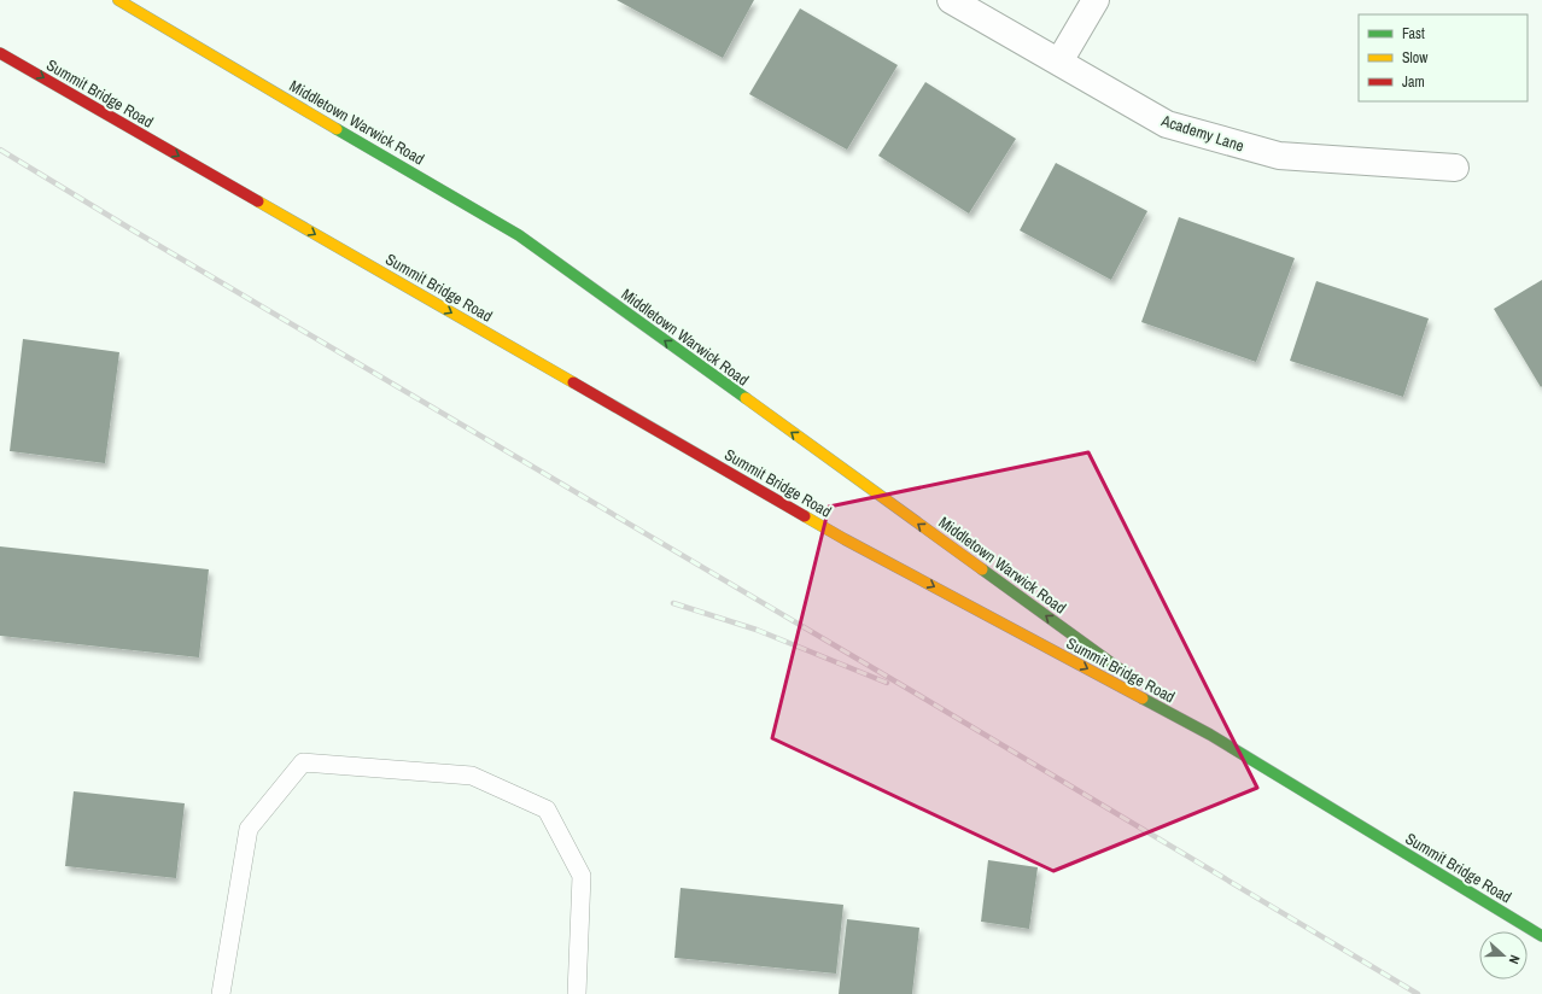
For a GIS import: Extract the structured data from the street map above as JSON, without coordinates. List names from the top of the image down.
{
  "streets": {
    "main road": ["Summit Bridge Road", "Middletown Warwick Road"],
    "street": ["Academy Lane"]
  },
  "one_way": ["Summit Bridge Road", "Middletown Warwick Road"],
  "legend": ["Fast", "Slow", "Jam"],
  "north": "right"
}
